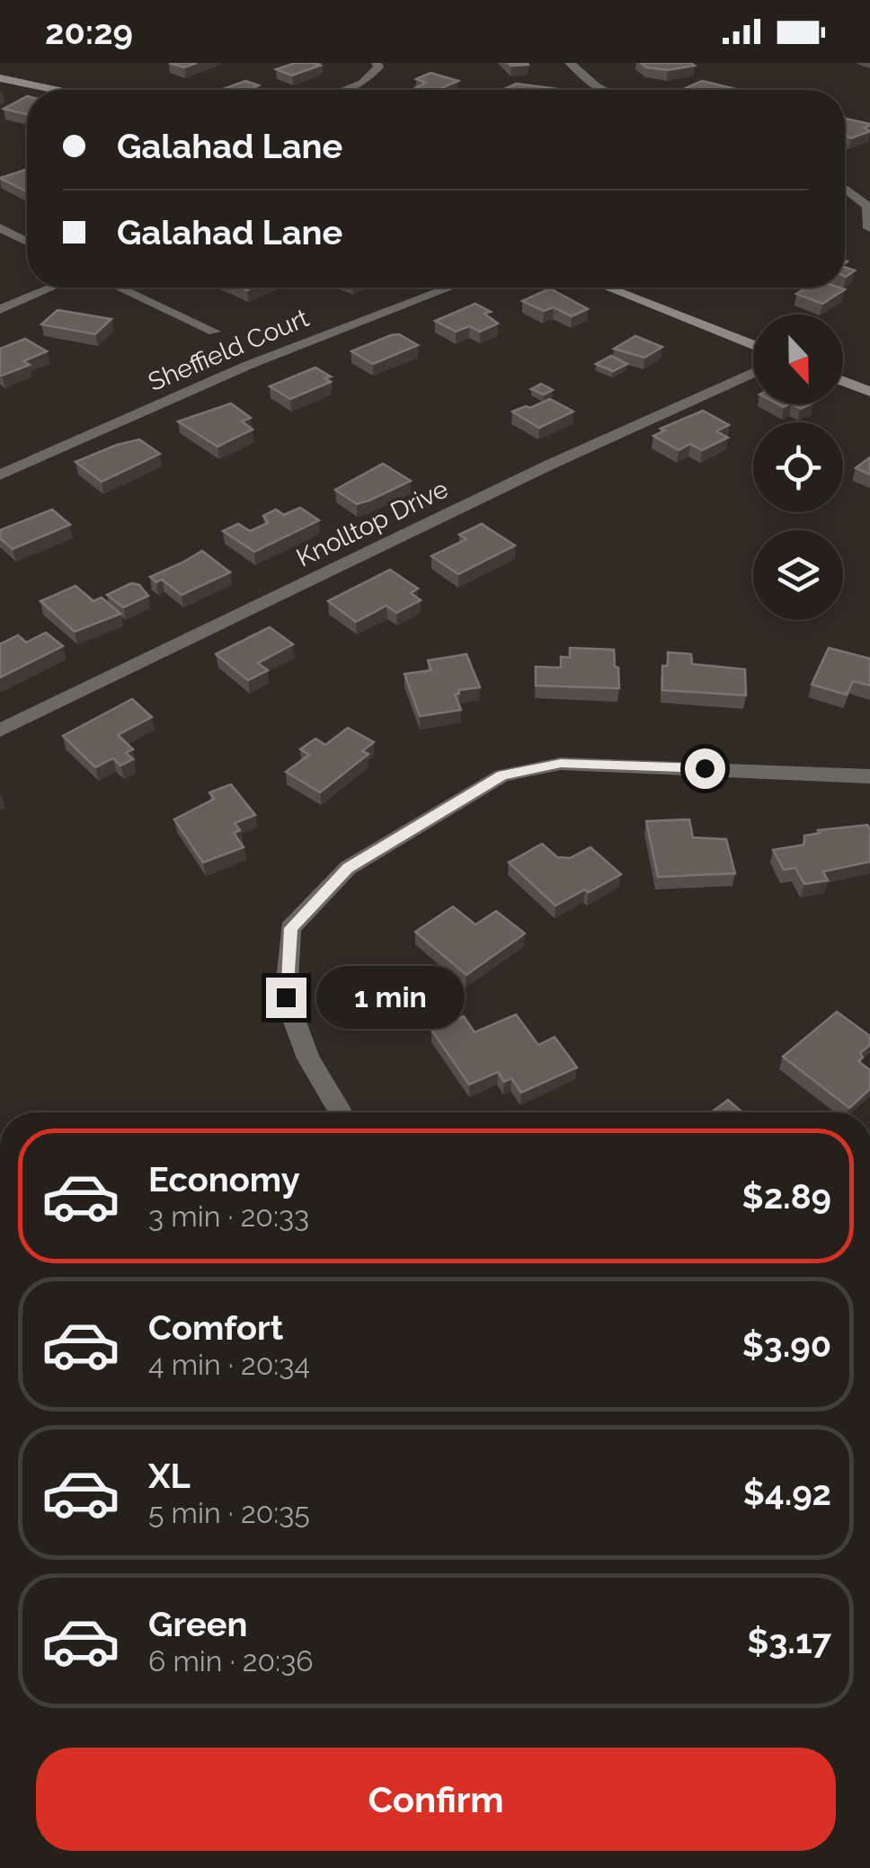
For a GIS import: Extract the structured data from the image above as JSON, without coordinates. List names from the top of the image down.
{
  "streets": {
    "street": ["Sheffield Court", "Knolltop Drive"]
  },
  "north": "bottom",
  "page": {
    "status": "20:29",
    "banner": ["Galahad Lane", "Galahad Lane"],
    "bubble": "1 min",
    "list": [
      {
        "name": "Economy",
        "note": "3 min · 20:33",
        "value": "$2.89"
      },
      {
        "name": "Comfort",
        "note": "4 min · 20:34",
        "value": "$3.90"
      },
      {
        "name": "XL",
        "note": "5 min · 20:35",
        "value": "$4.92"
      },
      {
        "name": "Green",
        "note": "6 min · 20:36",
        "value": "$3.17"
      }
    ],
    "buttons": "Confirm"
  }
}
